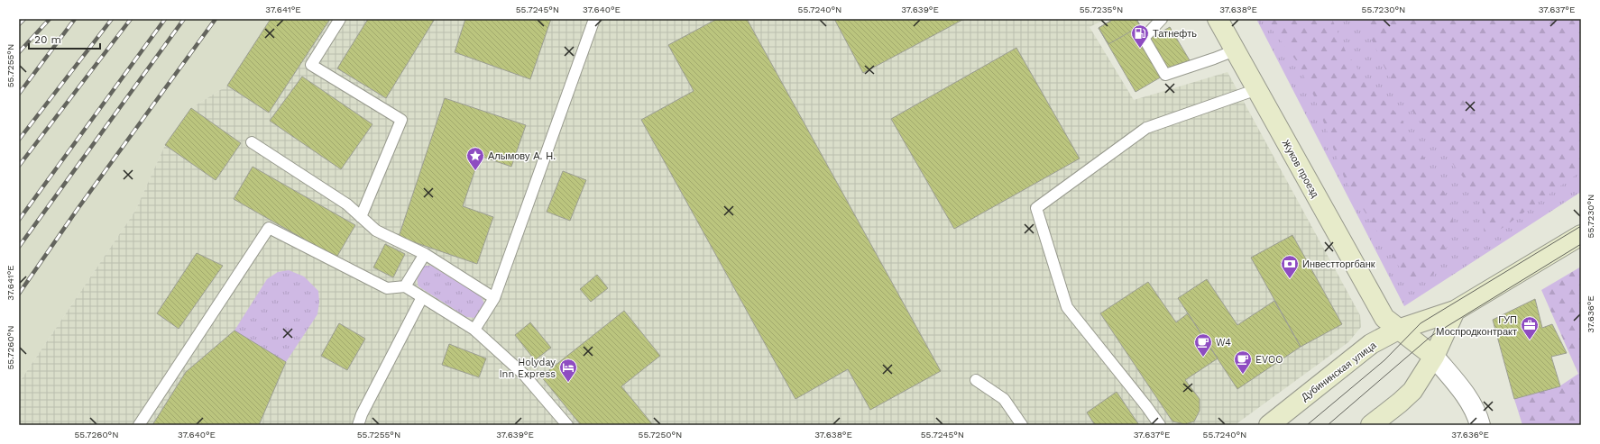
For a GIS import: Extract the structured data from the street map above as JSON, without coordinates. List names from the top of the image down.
{
  "streets": {
    "main road": ["Жуков проезд", "Дубининская улица"]
  },
  "crossings": [
    ["Жуков проезд", "Дубининская улица"]
  ],
  "places": {
    "fuel station": ["Татнефть"],
    "place": ["Алымову А. Н."],
    "bank": ["Инвестторгбанк"],
    "office": ["ГУП Моспродконтракт"],
    "cafe": ["W4", "EVOO"],
    "hotel": ["Holyday Inn Express"]
  },
  "scale_bar": "20 m",
  "coordinates": [
    "37.641°E",
    "55.7245°N",
    "37.640°E",
    "55.7240°N",
    "37.639°E",
    "55.7235°N",
    "37.638°E",
    "55.7230°N",
    "37.637°E",
    "55.7255°N",
    "37.636°E",
    "55.7260°N",
    "55.7250°N"
  ]
}
